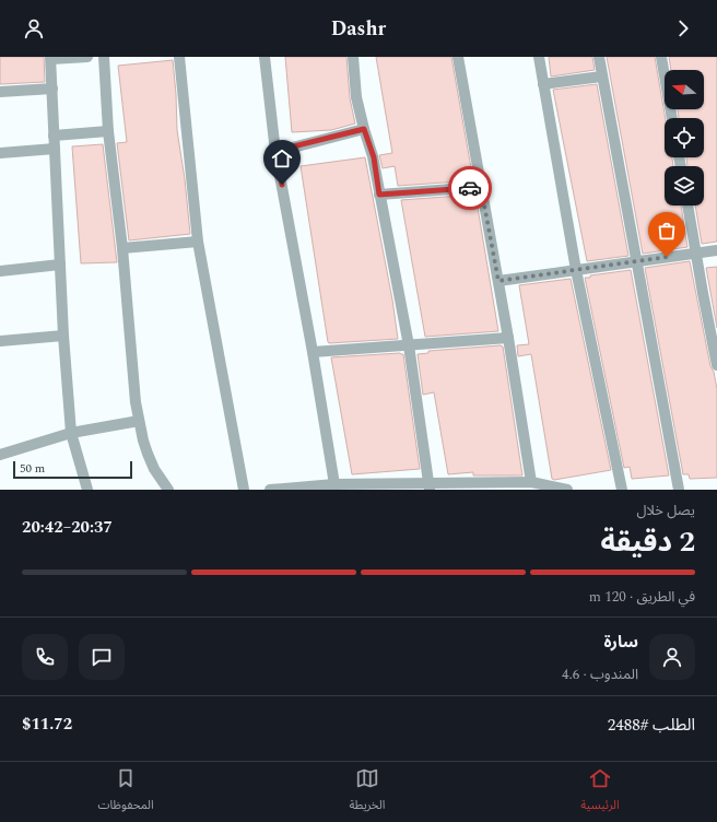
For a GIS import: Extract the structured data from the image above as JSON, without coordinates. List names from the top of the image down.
{
  "scale_bar": "50 m",
  "north": "left",
  "page": {
    "header": "Dashr",
    "scale": "50 m",
    "heading": ["2 دقيقة", "يصل خلال", "20:37–20:42"],
    "panel": [
      "سارة",
      "المندوب · 4.6",
      "الطلب #2488",
      "$11.72"
    ],
    "bar": "في الطريق · 120 m",
    "tabs": ["الرئيسية", "الخريطة", "المحفوظات"]
  }
}
